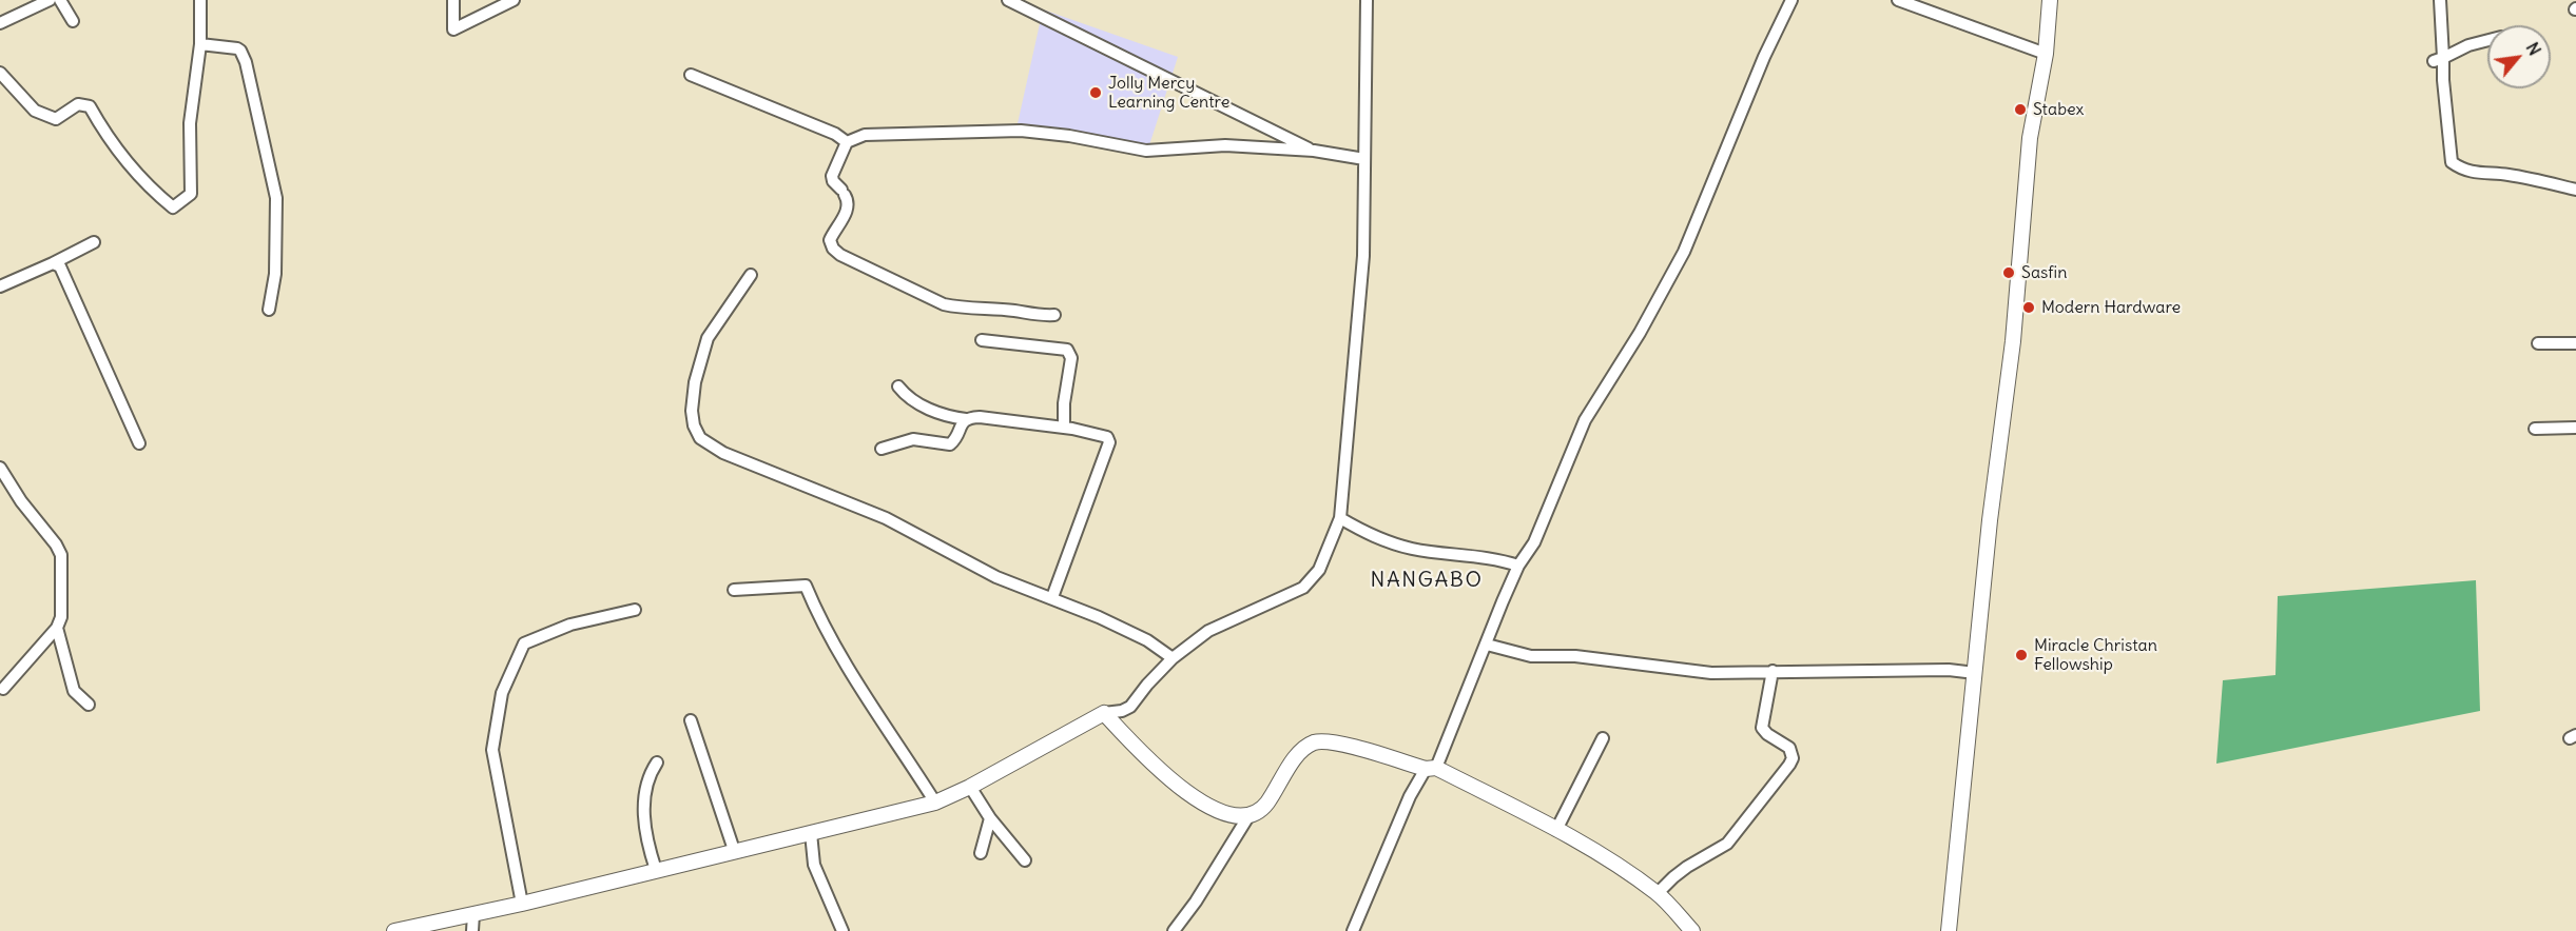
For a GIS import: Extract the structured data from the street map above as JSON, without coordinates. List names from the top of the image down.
{
  "districts": ["NANGABO"],
  "places": [
    "Jolly Mercy Learning Centre",
    "Stabex",
    "Sasfin",
    "Modern Hardware",
    "Miracle Christan Fellowship"
  ],
  "north": "top right"
}
